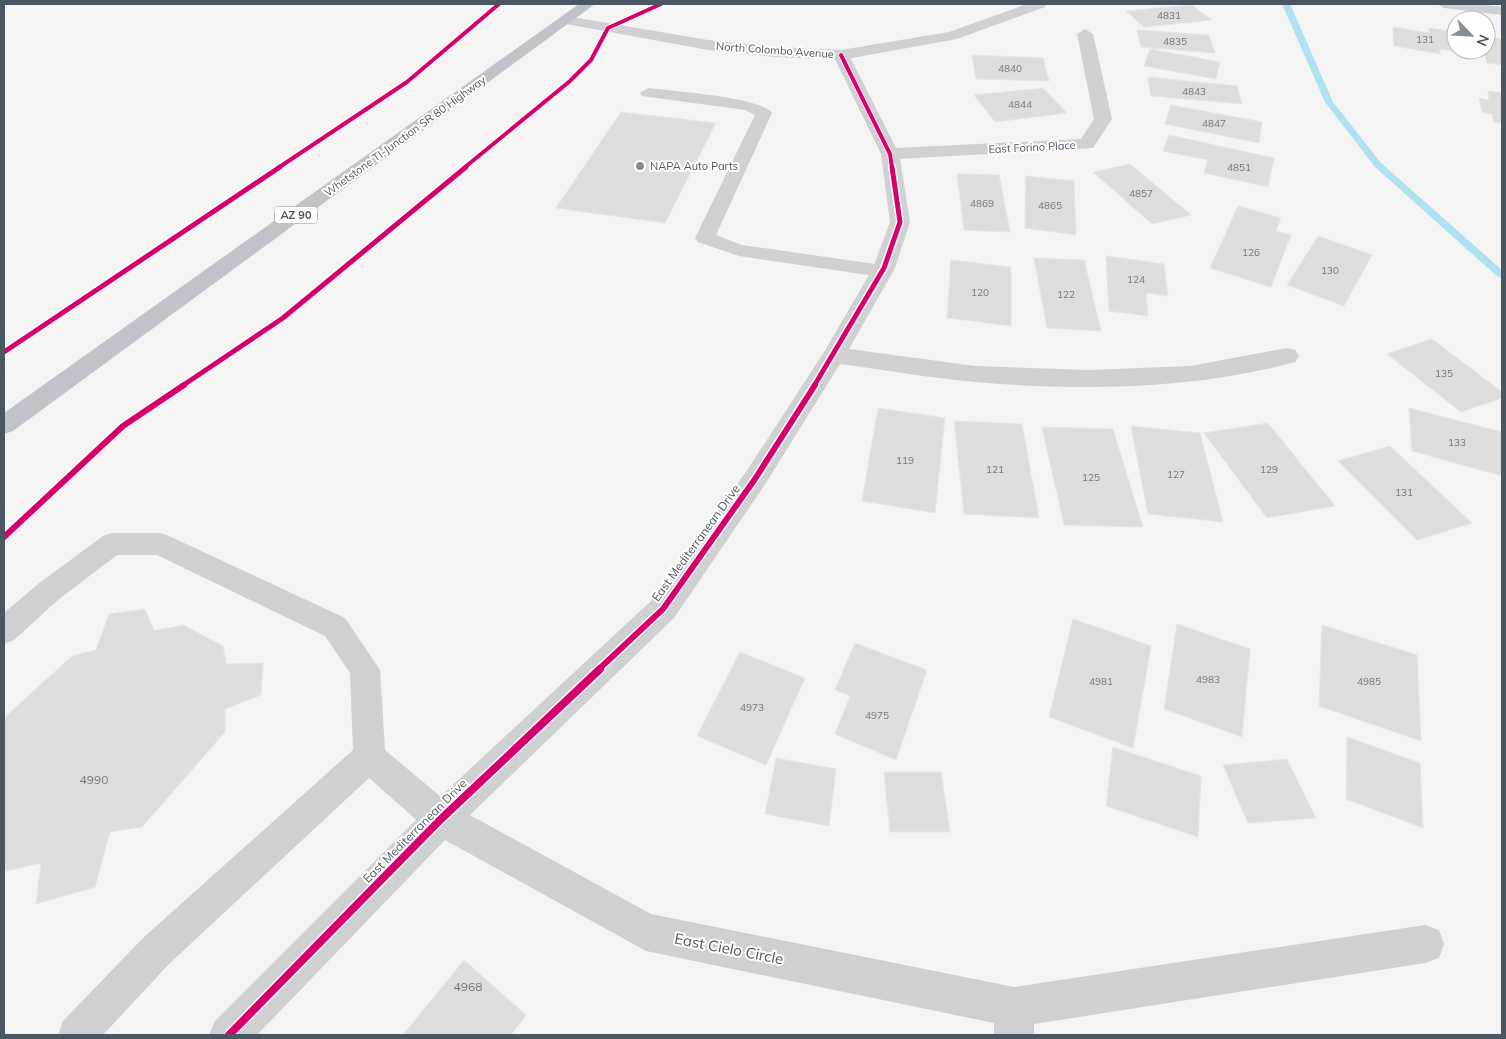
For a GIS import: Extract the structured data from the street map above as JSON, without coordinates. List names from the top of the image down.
{
  "streets": {
    "highway": ["Whetstone TI-Junction SR 80 Highway", "AZ 90"],
    "street": [
      "North Colombo Avenue",
      "East Forino Place",
      "East Mediterranean Drive",
      "East Cielo Circle"
    ]
  },
  "crossings": [
    ["North Colombo Avenue", "Whetstone TI-Junction SR 80 Highway"],
    ["North Colombo Avenue", "East Mediterranean Drive"],
    ["East Forino Place", "East Mediterranean Drive"],
    ["East Mediterranean Drive", "East Cielo Circle"]
  ],
  "places": ["NAPA Auto Parts"],
  "house_numbers": [
    "4831",
    "131",
    "4835",
    "4840",
    "4843",
    "4844",
    "4847",
    "4851",
    "4857",
    "4869",
    "4865",
    "126",
    "130",
    "124",
    "120",
    "122",
    "135",
    "133",
    "119",
    "121",
    "129",
    "127",
    "125",
    "131",
    "4983",
    "4981",
    "4985",
    "4973",
    "4975",
    "4990",
    "4968"
  ],
  "north": "bottom right"
}
